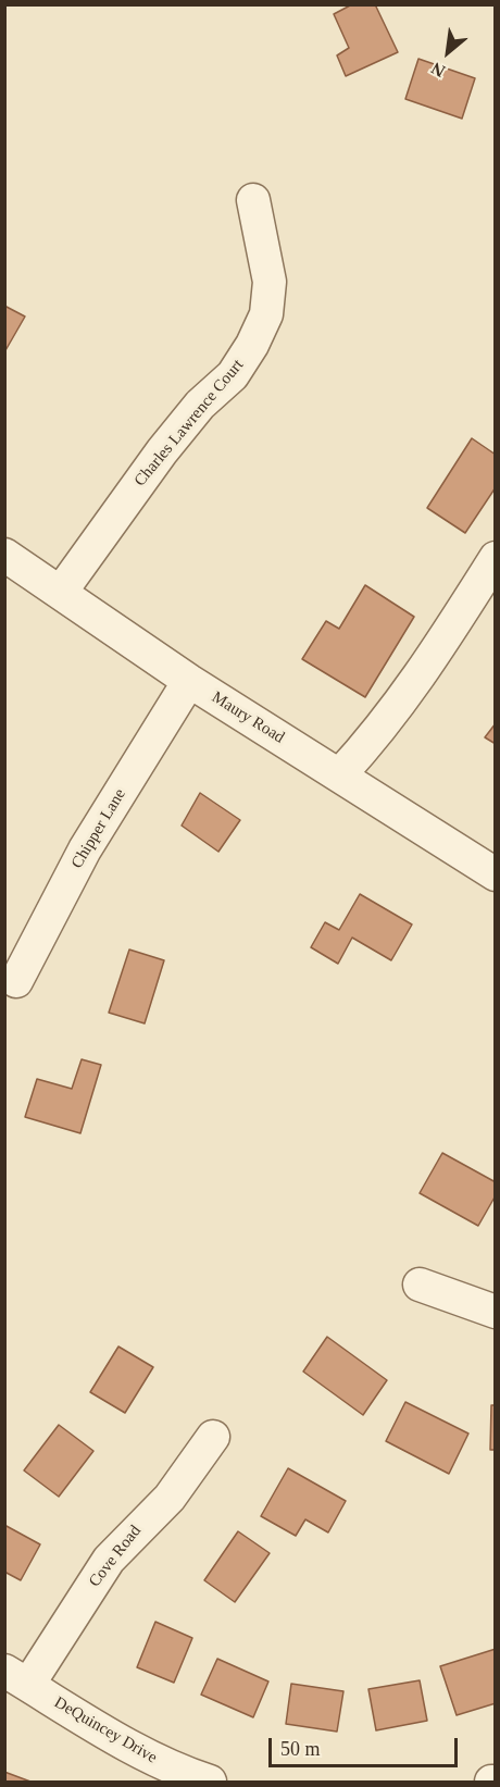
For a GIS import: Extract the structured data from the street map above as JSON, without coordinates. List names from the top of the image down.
{
  "streets": {
    "street": [
      "Charles Lawrence Court",
      "Maury Road",
      "Chipper Lane",
      "Cove Road",
      "DeQuincey Drive"
    ]
  },
  "crossings": [
    ["Charles Lawrence Court", "Maury Road"],
    ["Maury Road", "Chipper Lane"],
    ["Cove Road", "DeQuincey Drive"]
  ],
  "scale_bar": "50 m",
  "north": "bottom left"
}
